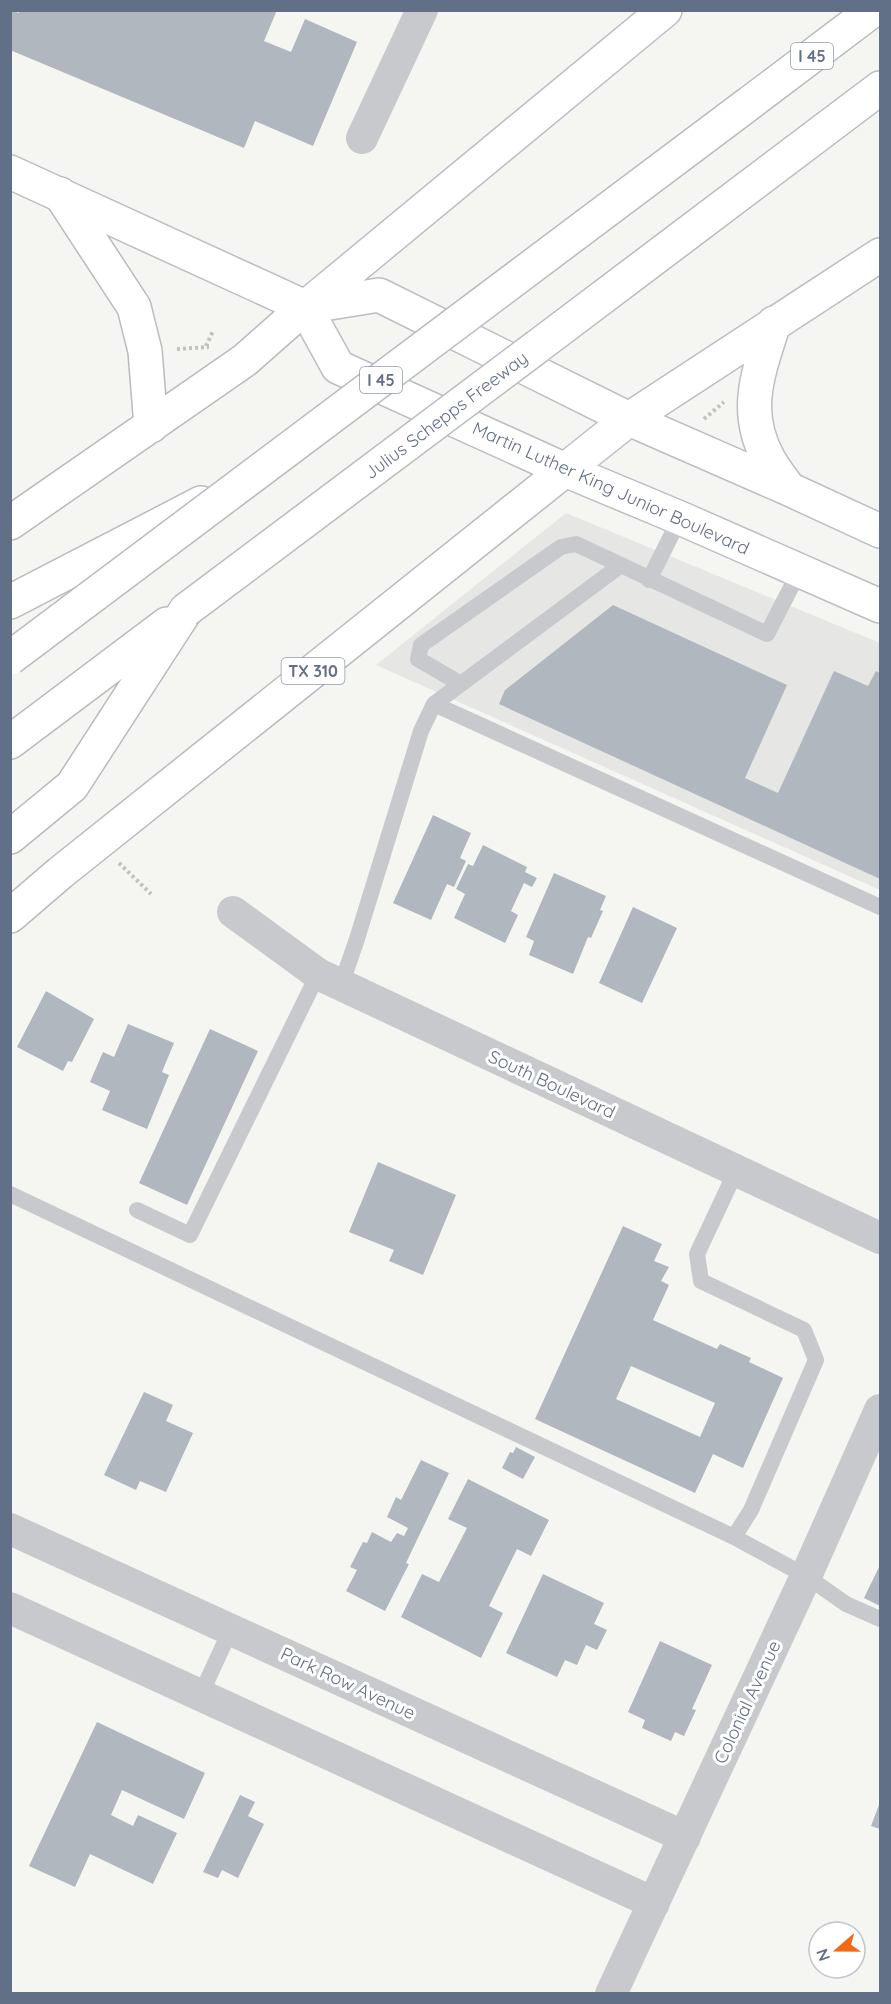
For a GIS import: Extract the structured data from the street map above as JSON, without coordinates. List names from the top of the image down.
{
  "streets": {
    "main road": [
      "I 45",
      "Julius Schepps Freeway",
      "Martin Luther King Junior Boulevard",
      "TX 310"
    ],
    "street": ["South Boulevard", "Park Row Avenue", "Colonial Avenue"]
  },
  "crossings": [
    ["Martin Luther King Junior Boulevard", "TX 310"],
    ["Park Row Avenue", "Colonial Avenue"]
  ],
  "north": "left"
}
